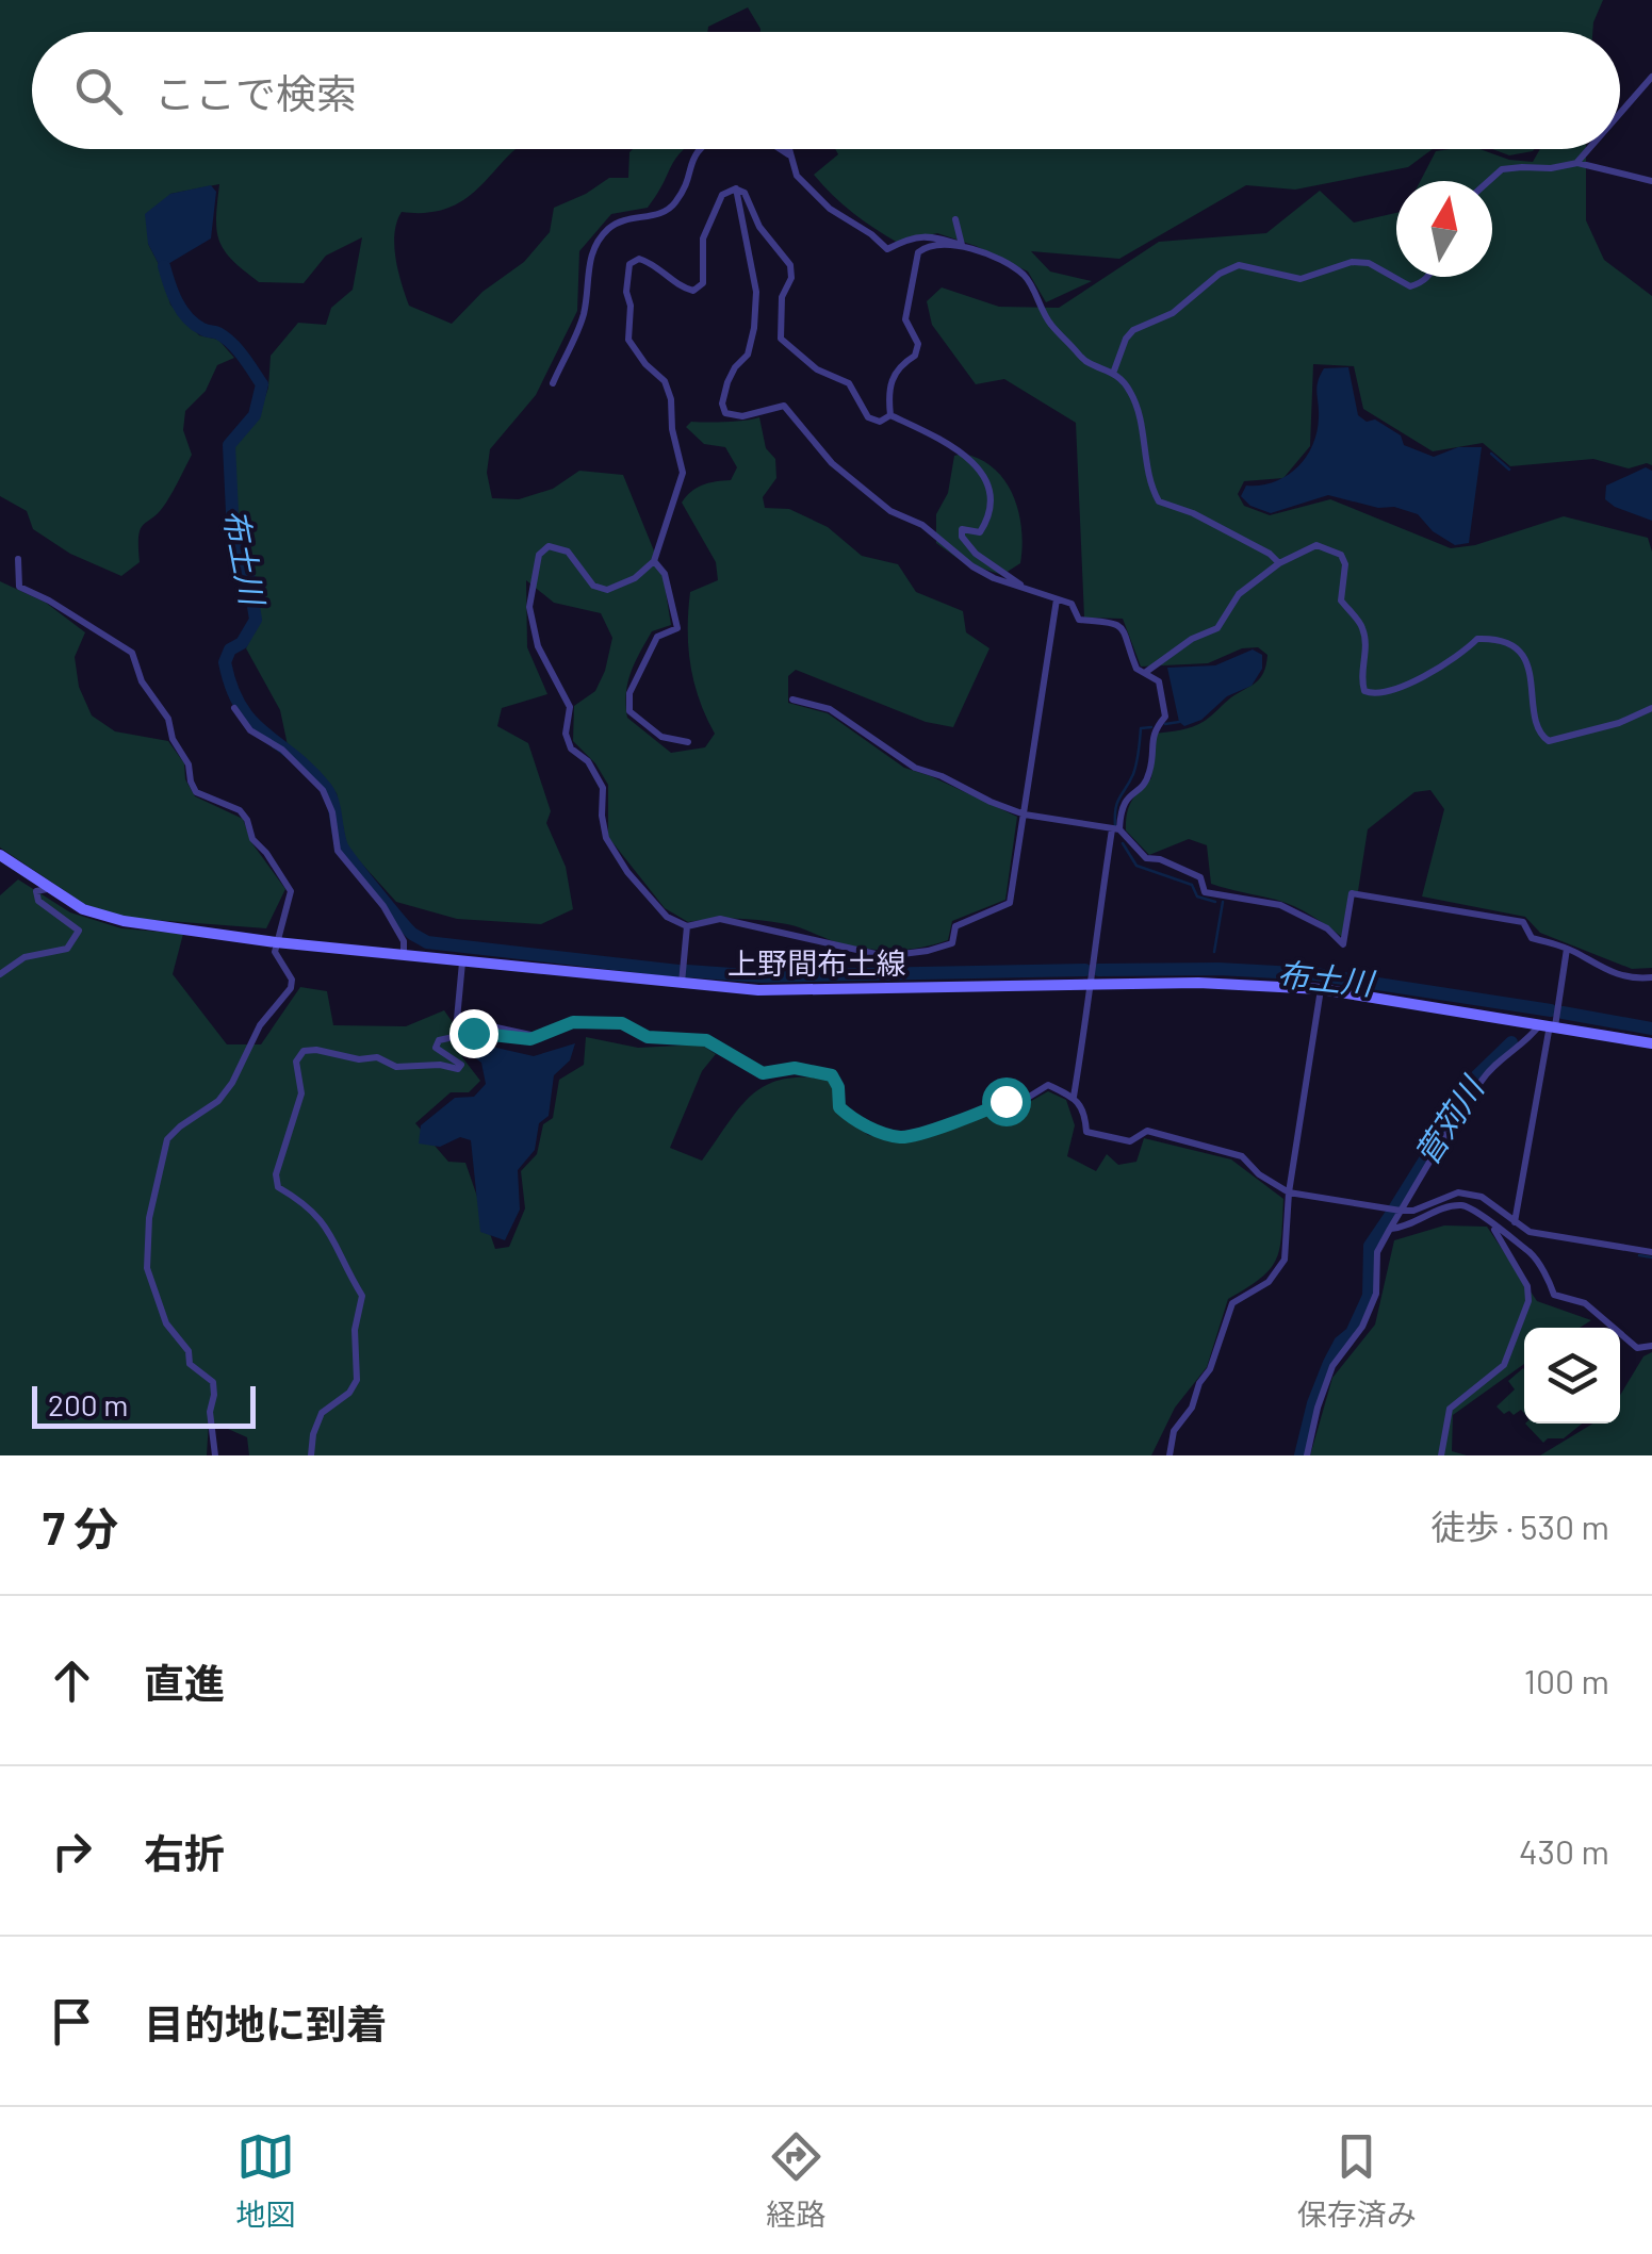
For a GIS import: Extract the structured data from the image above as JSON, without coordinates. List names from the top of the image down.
{
  "streets": {
    "main road": ["上野間布土線"]
  },
  "water": ["布土川", "菅苅川"],
  "scale_bar": "200 m",
  "north": "top",
  "page": {
    "search": "ここで検索",
    "scale": "200 m",
    "heading": ["7 分", "徒歩 · 530 m"],
    "list": [
      ["直進", "100 m"],
      ["右折", "430 m"],
      "目的地に到着"
    ],
    "nav": ["地図", "経路", "保存済み"]
  }
}
